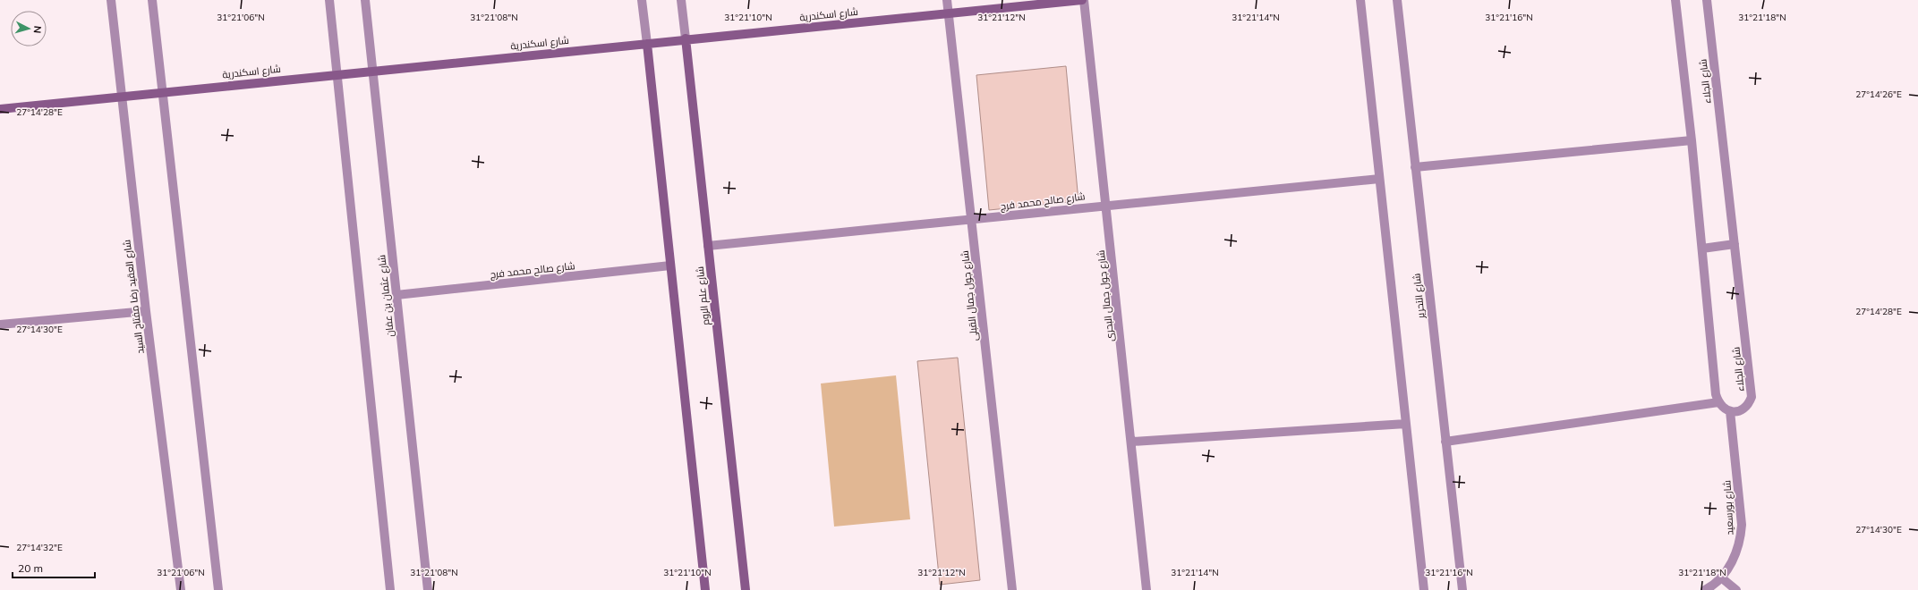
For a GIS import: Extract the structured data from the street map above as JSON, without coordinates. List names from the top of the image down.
{
  "streets": {
    "street": [
      "شارع اسكندرية",
      "شارع الجلاء",
      "شارع صالح محمد فرج",
      "شارع عثمان بن عفان",
      "شارع علم الروم",
      "شارع جول جمال القبلى",
      "شارع جول جمال البحرى",
      "شارع التحرير",
      "شارع العقيد رضا مفتاح السيد",
      "شارع بورسعيد"
    ]
  },
  "crossings": [
    ["شارع اسكندرية", "شارع عثمان بن عفان"],
    ["شارع اسكندرية", "شارع علم الروم"],
    ["شارع اسكندرية", "شارع جول جمال القبلى"],
    ["شارع اسكندرية", "شارع جول جمال البحرى"],
    ["شارع اسكندرية", "شارع العقيد رضا مفتاح السيد"],
    ["شارع الجلاء", "شارع بورسعيد"],
    ["شارع صالح محمد فرج", "شارع عثمان بن عفان"],
    ["شارع صالح محمد فرج", "شارع علم الروم"],
    ["شارع صالح محمد فرج", "شارع جول جمال القبلى"],
    ["شارع صالح محمد فرج", "شارع جول جمال البحرى"]
  ],
  "scale_bar": "20 m",
  "north": "right",
  "coordinates": [
    "31°21'06\"N",
    "31°21'08\"N",
    "31°21'10\"N",
    "31°21'12\"N",
    "31°21'14\"N",
    "31°21'16\"N",
    "31°21'18\"N",
    "27°14'26\"E",
    "27°14'28\"E",
    "27°14'30\"E",
    "27°14'32\"E"
  ]
}
